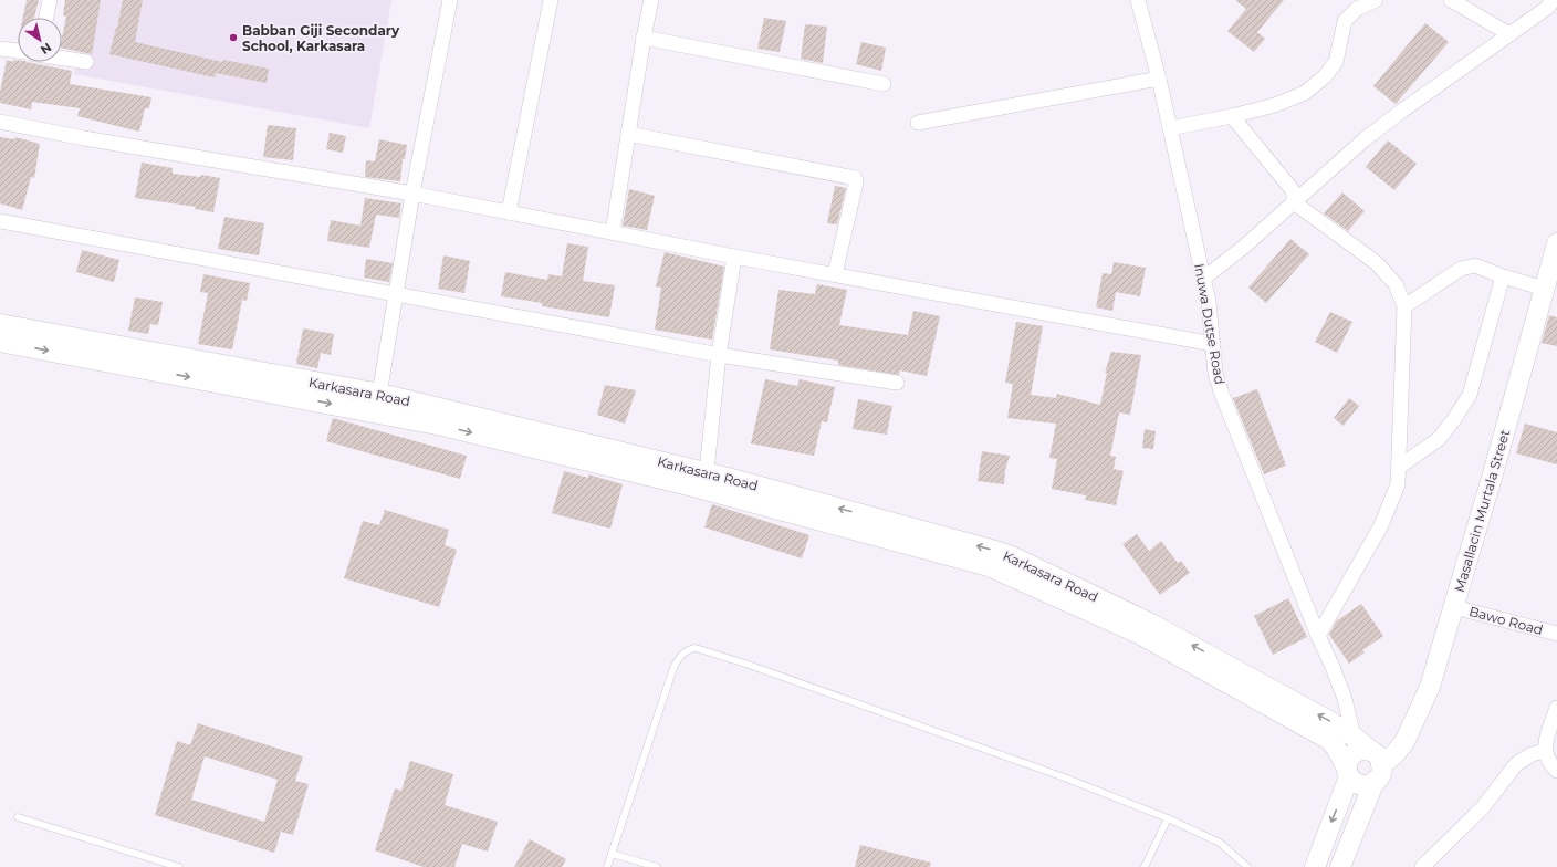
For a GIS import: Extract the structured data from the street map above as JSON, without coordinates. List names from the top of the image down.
{
  "streets": {
    "main road": ["Karkasara Road", "Masallacin Murtala Street"],
    "street": ["Inuwa Dutse Road", "Bawo Road"]
  },
  "crossings": [
    ["Inuwa Dutse Road", "Karkasara Road"],
    ["Karkasara Road", "Masallacin Murtala Street"],
    ["Masallacin Murtala Street", "Bawo Road"]
  ],
  "places": ["Babban Giji Secondary School, Karkasara"],
  "north": "bottom right"
}
